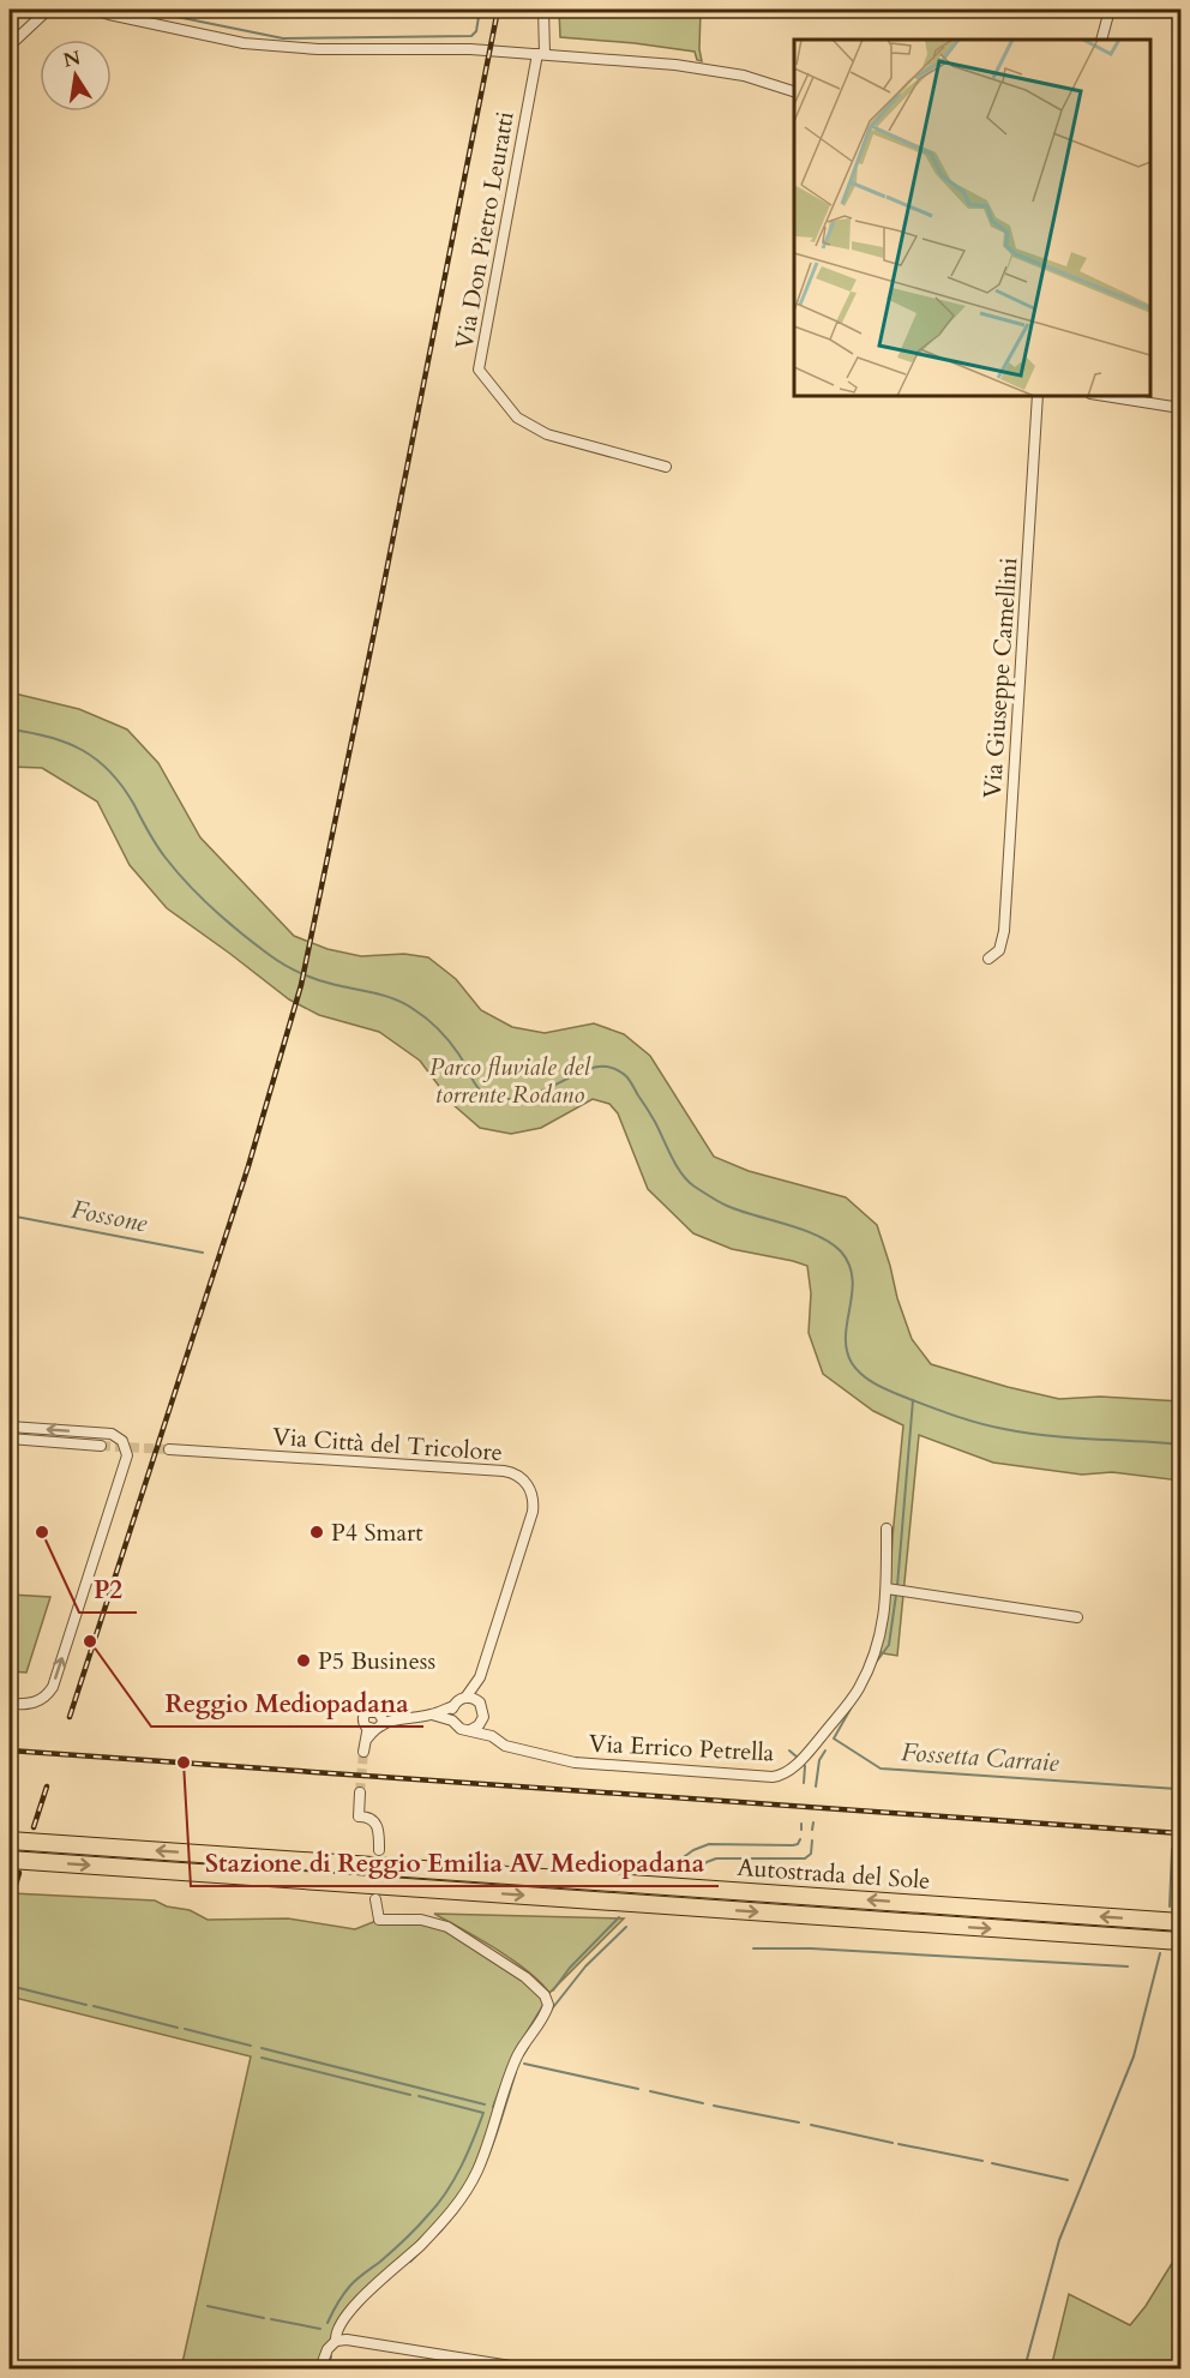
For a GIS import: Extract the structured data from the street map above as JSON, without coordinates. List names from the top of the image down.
{
  "streets": {
    "highway": ["Autostrada del Sole"],
    "street": [
      "Via Don Pietro Leuratti",
      "Via Giuseppe Camellini",
      "Via Città del Tricolore",
      "Via Errico Petrella"
    ]
  },
  "water": ["Fossone", "Fossetta Carraie"],
  "parks": ["Parco fluviale del torrente Rodano"],
  "places": [
    "P2",
    "P4 Smart",
    "Reggio Mediopadana",
    "P5 Business",
    "Stazione di Reggio Emilia AV Mediopadana"
  ],
  "north": "top"
}
